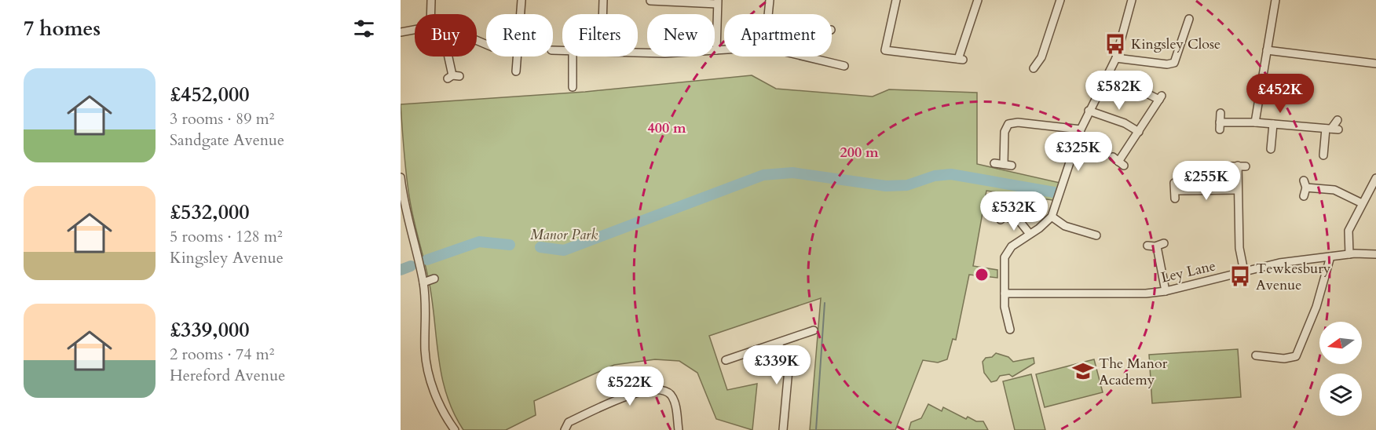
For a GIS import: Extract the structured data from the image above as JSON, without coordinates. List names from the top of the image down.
{
  "streets": {
    "street": ["Ley Lane"]
  },
  "parks": ["Manor Park"],
  "places": {
    "bus stop": ["Kingsley Close", "Tewkesbury Avenue"],
    "school or university": ["The Manor Academy"]
  },
  "north": "left",
  "page": {
    "heading": "7 homes",
    "chip": [
      "Buy",
      "Rent",
      "Filters",
      "New",
      "Apartment"
    ],
    "list": [
      {
        "name": "£452,000",
        "note": "3 rooms · 89 m² · Sandgate Avenue"
      },
      {
        "name": "£532,000",
        "note": "5 rooms · 128 m² · Kingsley Avenue"
      },
      {
        "name": "£339,000",
        "note": "2 rooms · 74 m² · Hereford Avenue"
      }
    ],
    "price": [
      "£582K",
      "£452K",
      "£325K",
      "£255K",
      "£532K",
      "£339K",
      "£522K"
    ]
  },
  "rings": ["400 m", "200 m"]
}
